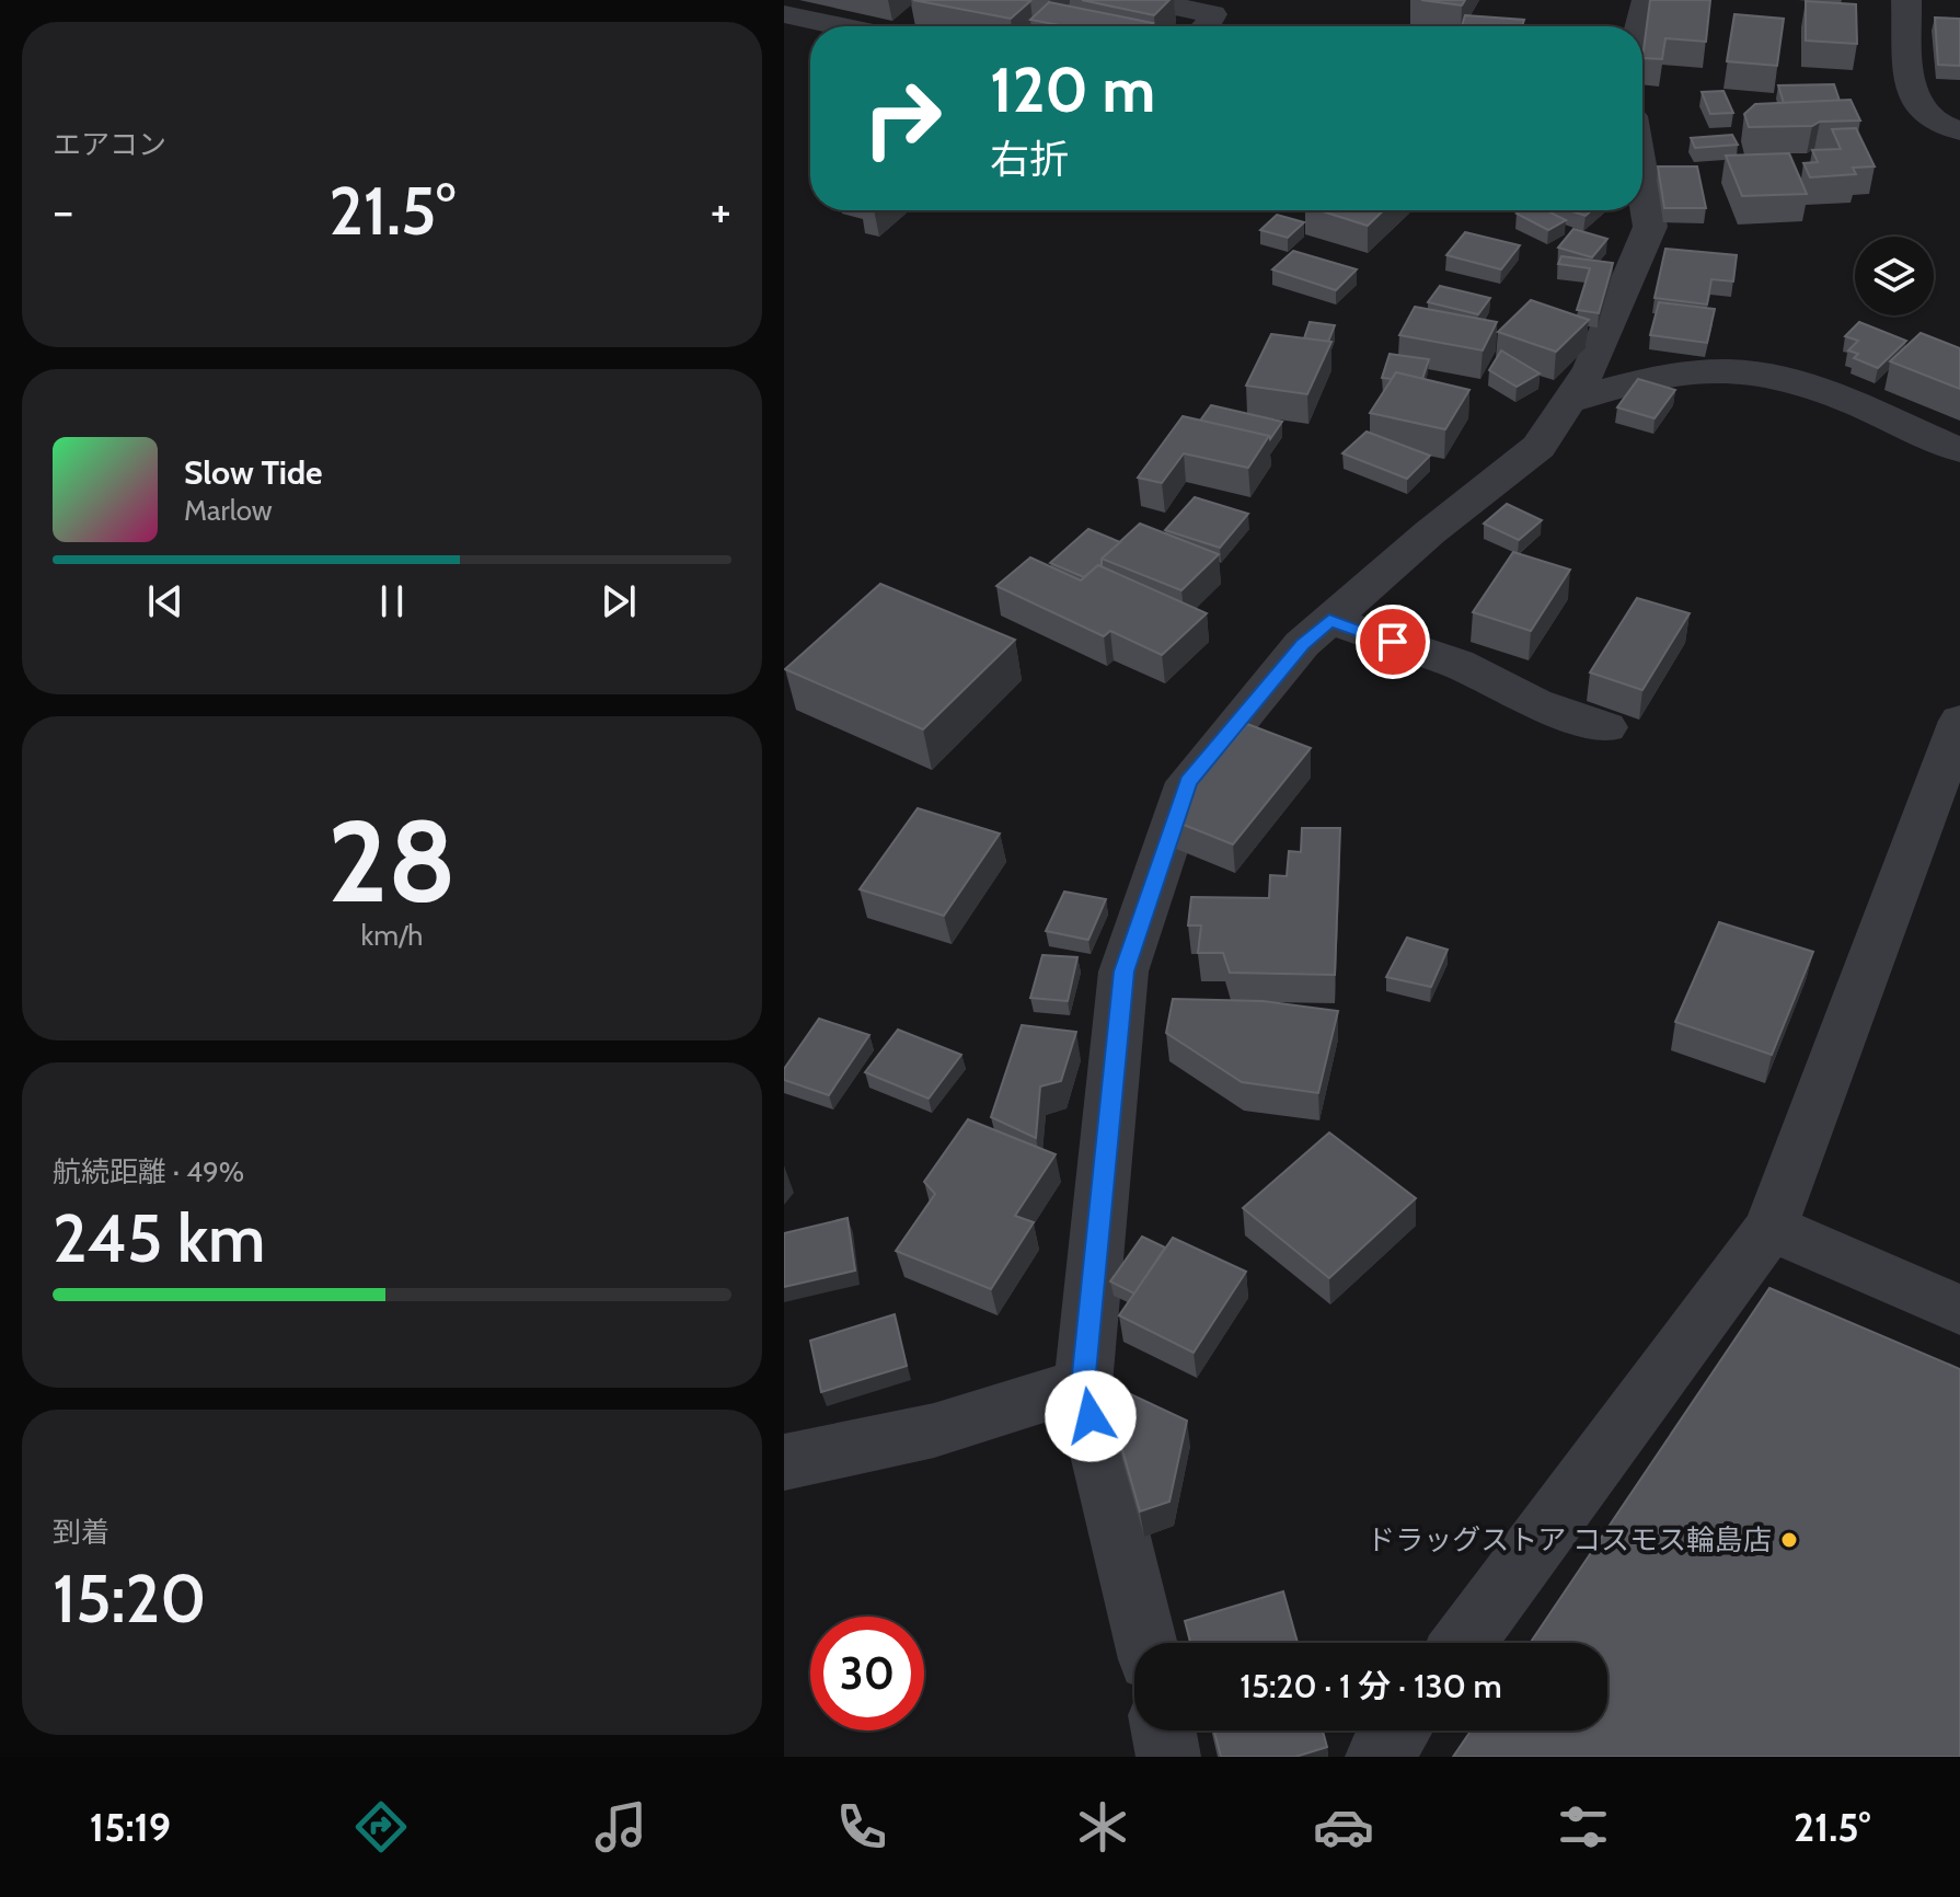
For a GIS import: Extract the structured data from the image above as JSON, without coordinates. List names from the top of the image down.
{
  "places": ["ドラッグストア コスモス輪島店"],
  "page": {
    "tile": [
      "エアコン",
      ["28", "km/h"],
      ["航続距離 · 49%", "245 km"],
      ["到着", "15:20"]
    ],
    "turn": ["120 m", "右折"],
    "heat": ["−", "21.5°", "+"],
    "song": ["Slow Tide", "Marlow"],
    "limit": "30",
    "trip": "15:20 · 1 分 · 130 m",
    "tabs": ["15:19", "21.5°"]
  }
}
